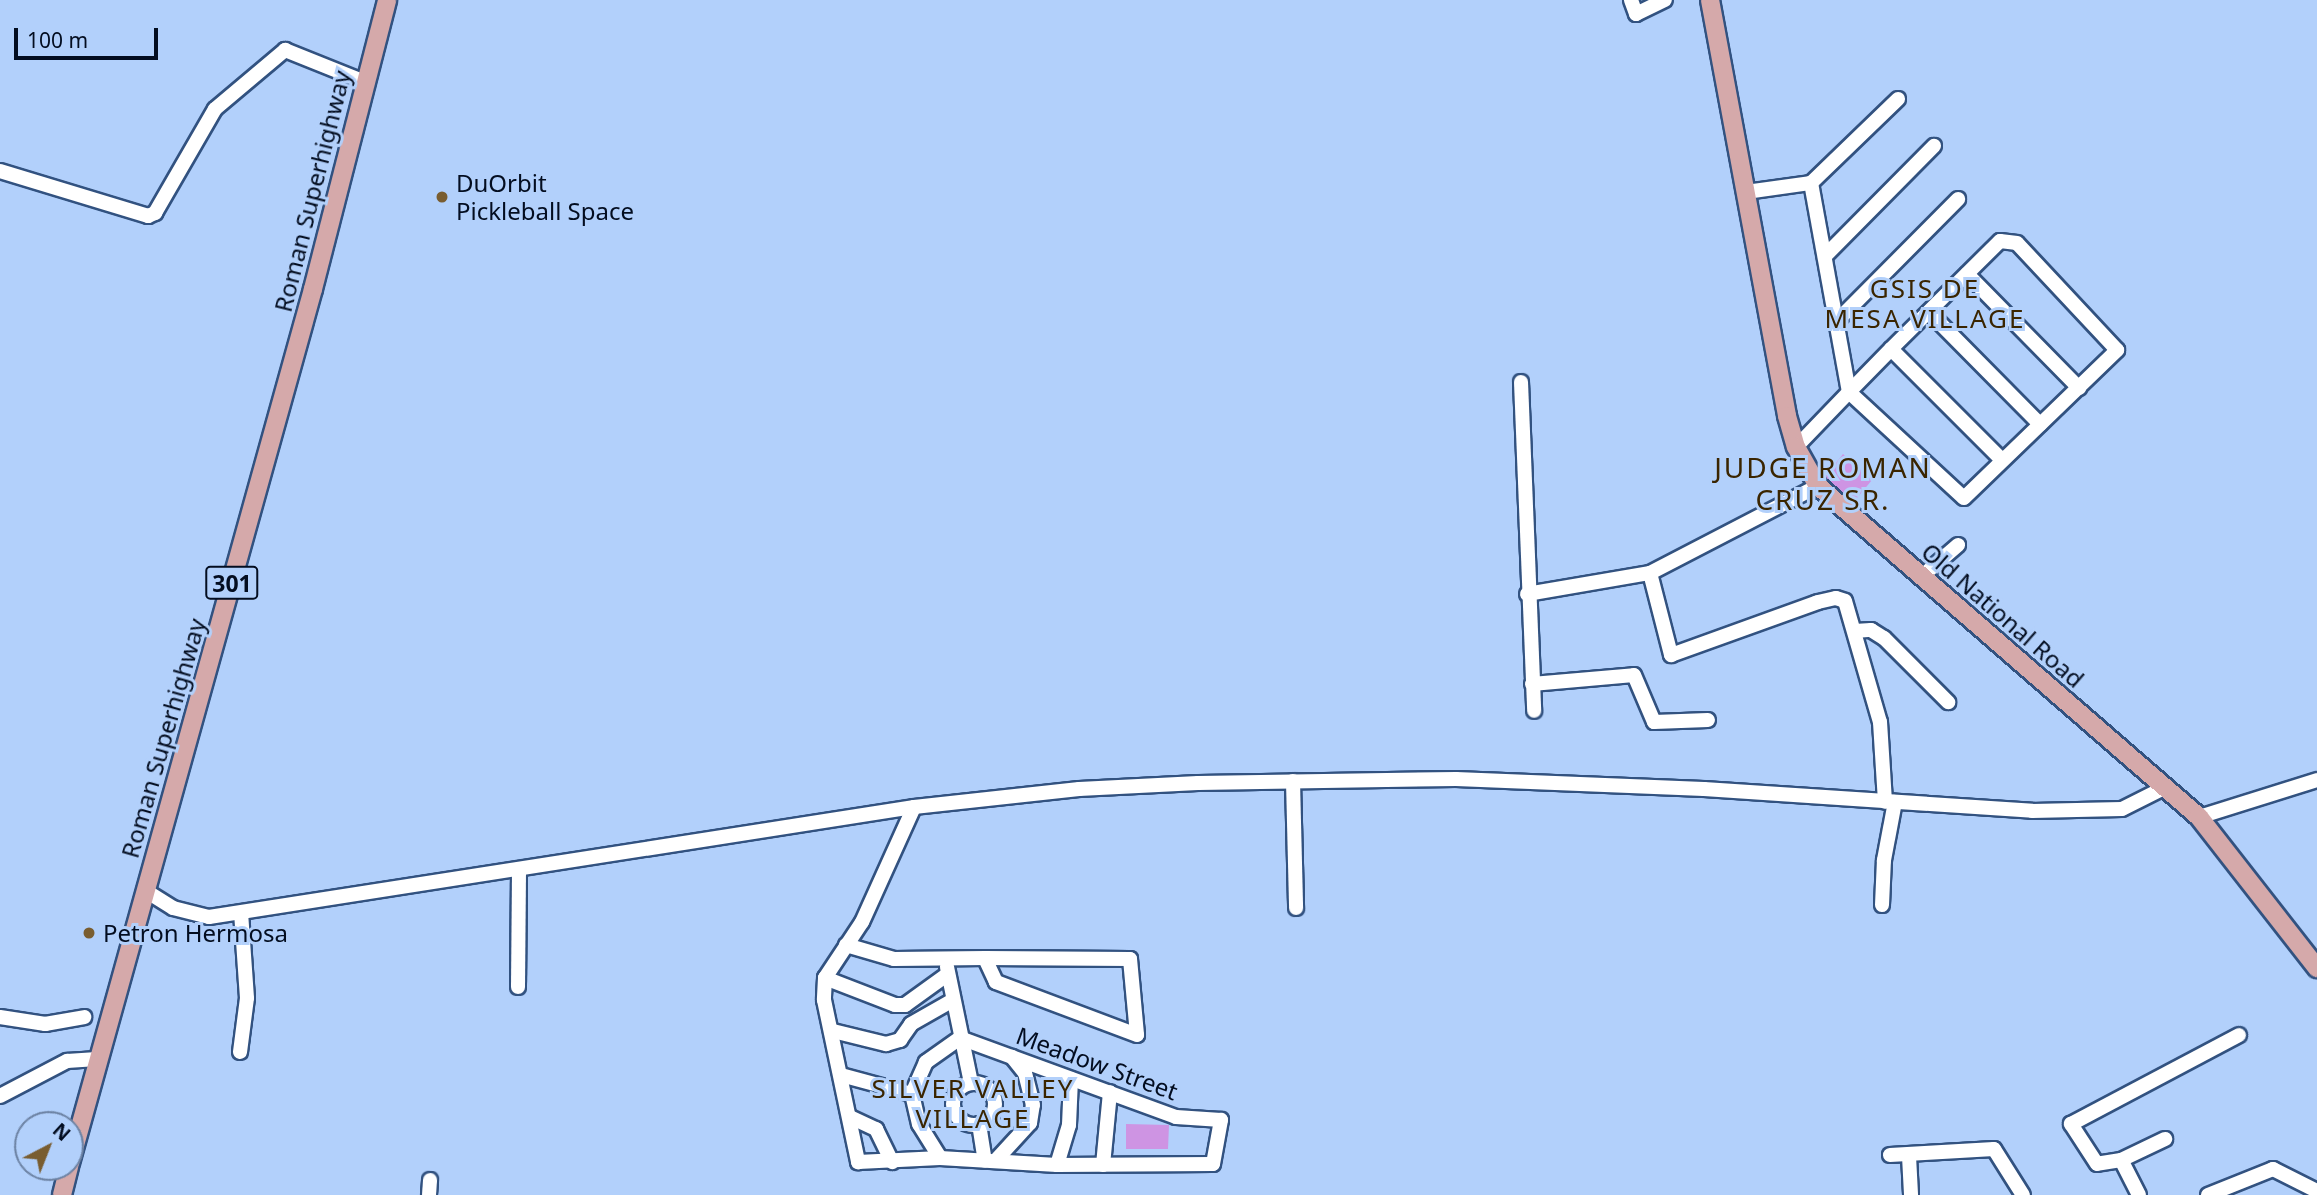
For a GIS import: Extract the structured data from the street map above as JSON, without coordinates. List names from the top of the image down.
{
  "streets": {
    "main road": ["Roman Superhighway", "301", "Old National Road"],
    "street": ["Meadow Street"]
  },
  "districts": ["GSIS DE MESA VILLAGE", "JUDGE ROMAN CRUZ SR.", "SILVER VALLEY VILLAGE"],
  "places": ["DuOrbit Pickleball Space", "Petron Hermosa"],
  "scale_bar": "100 m",
  "north": "top right"
}
